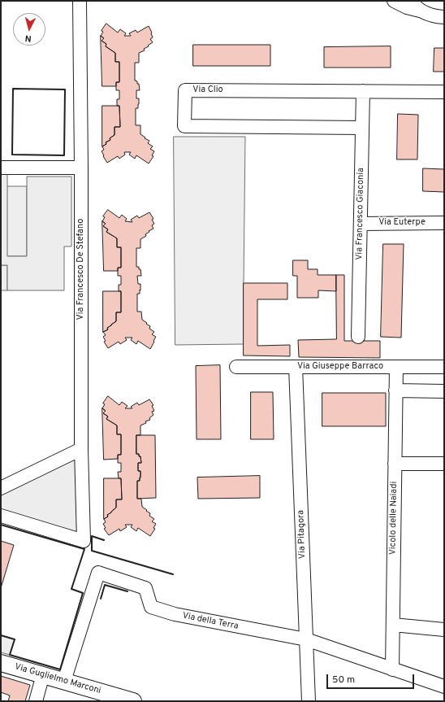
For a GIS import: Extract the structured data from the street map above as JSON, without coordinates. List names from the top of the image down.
{
  "streets": {
    "main road": ["Via Guglielmo Marconi"],
    "street": [
      "Via Clio",
      "Via Francesco Giaconia",
      "Via Euterpe",
      "Via Francesco De Stefano",
      "Via Giuseppe Barraco",
      "Vicolo delle Naiadi",
      "Via Pitagora",
      "Via della Terra"
    ]
  },
  "crossings": [
    ["Via Clio", "Via Francesco Giaconia"],
    ["Via Francesco Giaconia", "Via Euterpe"],
    ["Via Giuseppe Barraco", "Vicolo delle Naiadi"],
    ["Via Giuseppe Barraco", "Via Pitagora"],
    ["Vicolo delle Naiadi", "Via della Terra"],
    ["Via Pitagora", "Via della Terra"],
    ["Via della Terra", "Via Guglielmo Marconi"]
  ],
  "scale_bar": "50 m",
  "north": "bottom"
}
